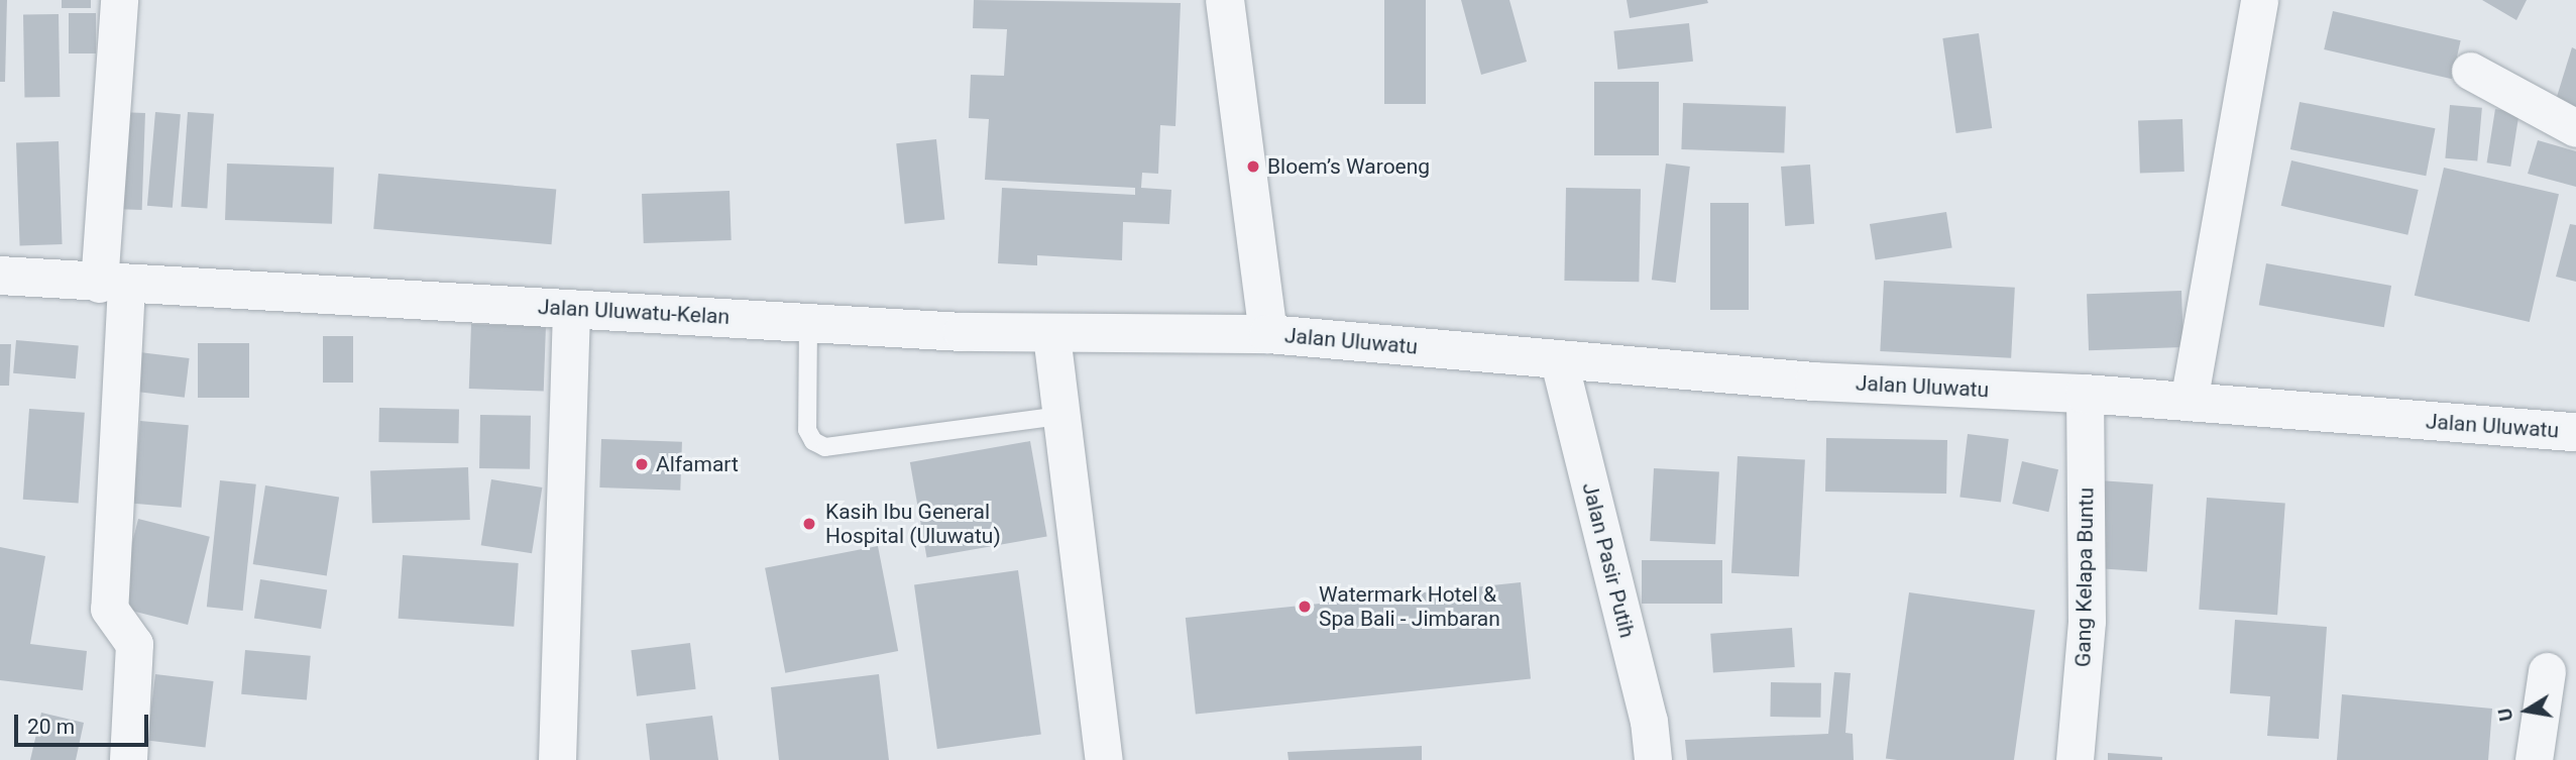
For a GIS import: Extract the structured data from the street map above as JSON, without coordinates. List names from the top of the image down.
{
  "streets": {
    "street": [
      "Jalan Uluwatu-Kelan",
      "Jalan Uluwatu",
      "Jalan Pasir Putih",
      "Gang Kelapa Buntu"
    ]
  },
  "crossings": [
    ["Jalan Uluwatu-Kelan", "Jalan Uluwatu"],
    ["Jalan Uluwatu", "Jalan Pasir Putih"],
    ["Jalan Uluwatu", "Gang Kelapa Buntu"]
  ],
  "places": [
    "Bloem’s Waroeng",
    "Alfamart",
    "Kasih Ibu General Hospital (Uluwatu)",
    "Watermark Hotel & Spa Bali - Jimbaran"
  ],
  "scale_bar": "20 m",
  "north": "left"
}
